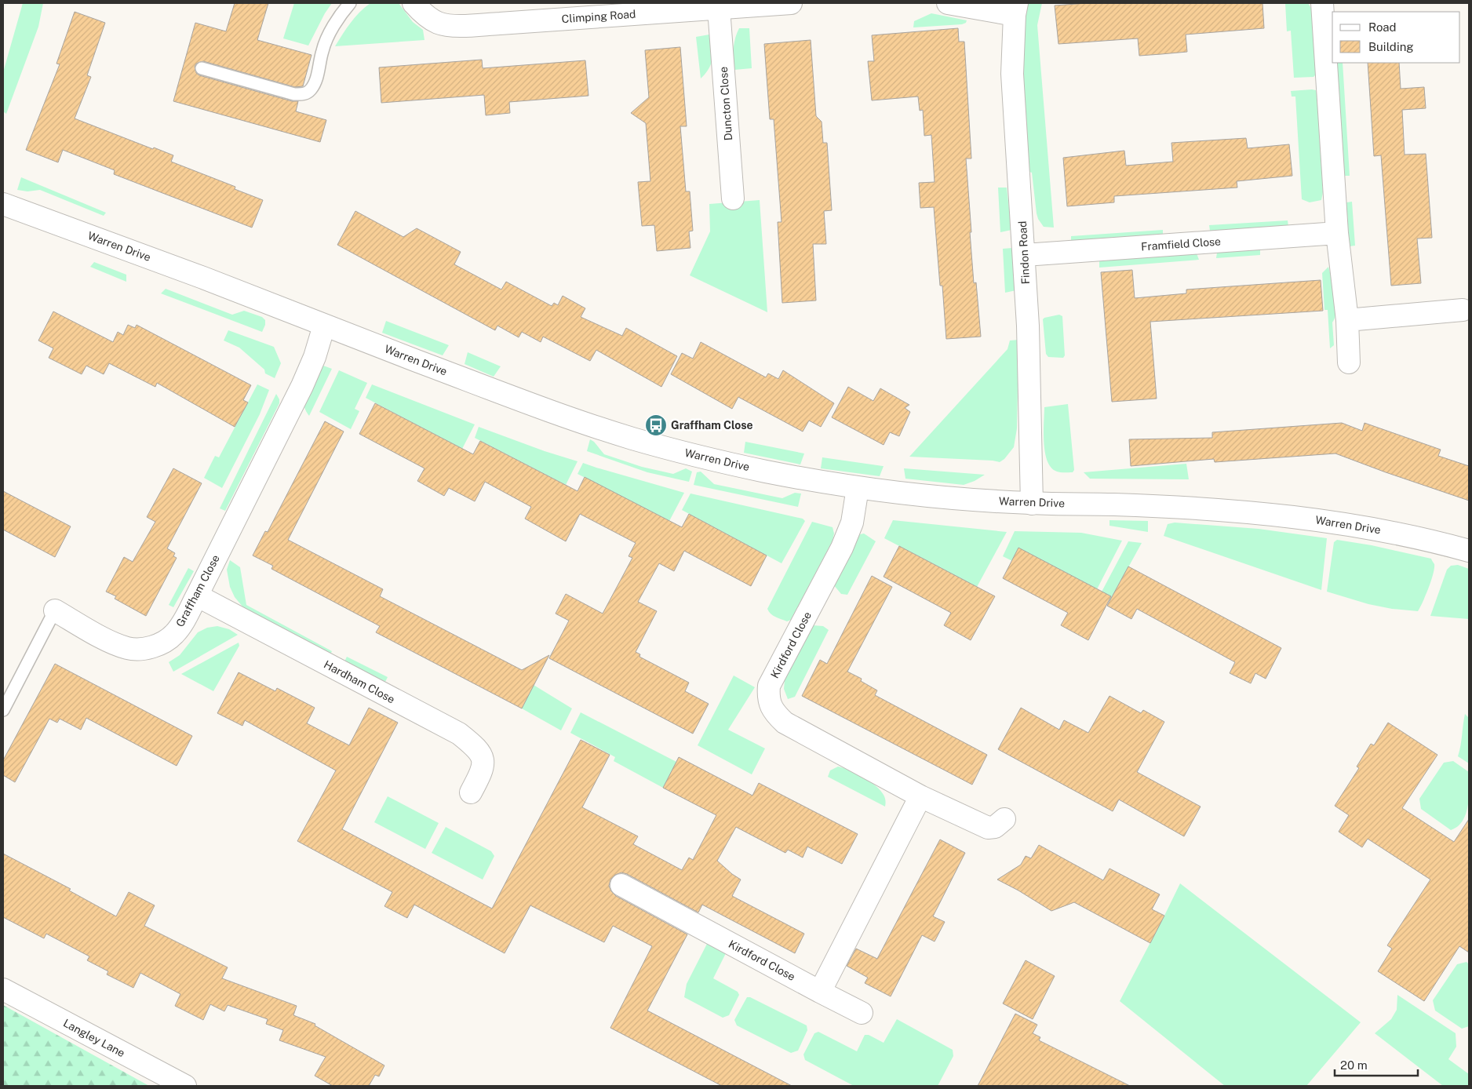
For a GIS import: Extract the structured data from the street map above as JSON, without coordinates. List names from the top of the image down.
{
  "streets": {
    "street": [
      "Climping Road",
      "Duncton Close",
      "Framfield Close",
      "Warren Drive",
      "Findon Road",
      "Graffham Close",
      "Kirdford Close",
      "Hardham Close",
      "Langley Lane"
    ]
  },
  "crossings": [
    ["Climping Road", "Duncton Close"],
    ["Framfield Close", "Findon Road"],
    ["Warren Drive", "Findon Road"],
    ["Warren Drive", "Graffham Close"],
    ["Warren Drive", "Kirdford Close"],
    ["Graffham Close", "Hardham Close"]
  ],
  "places": {
    "bus stop": ["Graffham Close"]
  },
  "legend": ["Road", "Building"],
  "scale_bar": "20 m"
}
